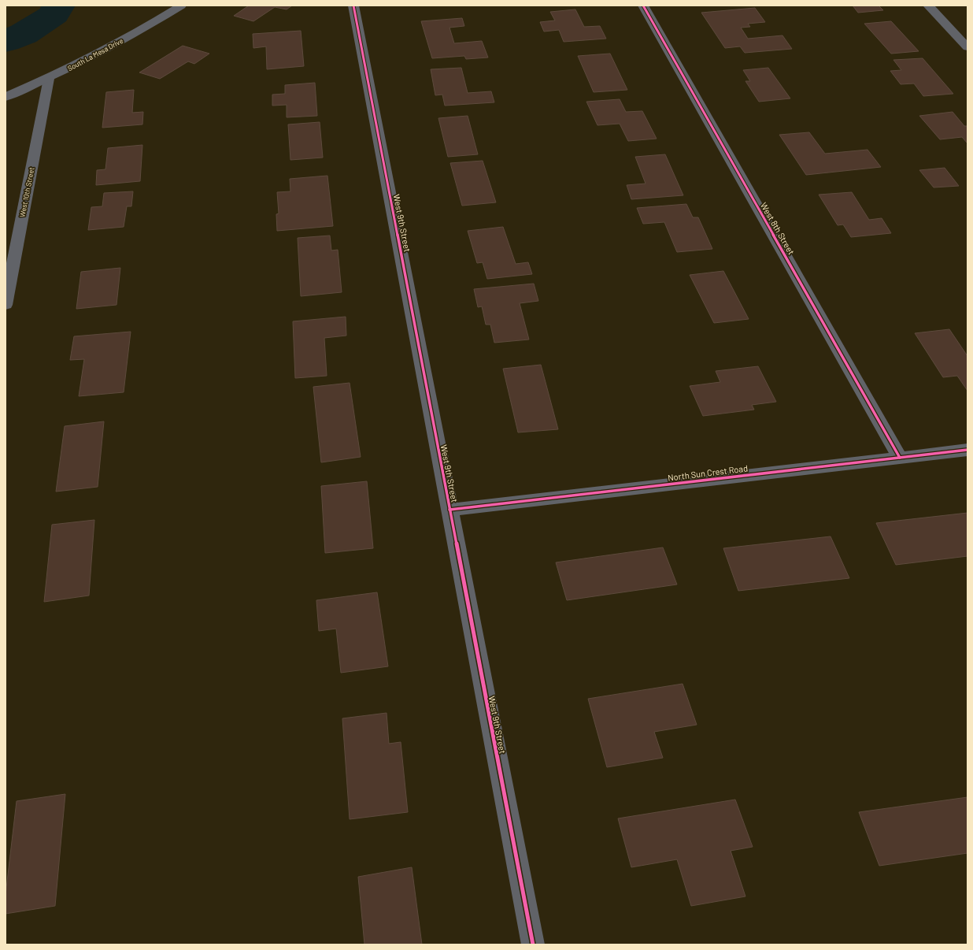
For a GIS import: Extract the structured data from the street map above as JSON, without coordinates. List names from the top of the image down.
{
  "streets": {
    "street": [
      "South La Mesa Drive",
      "West 10th Street",
      "West 9th Street",
      "West 8th Street",
      "North Sun Crest Road"
    ]
  },
  "crossings": [
    ["South La Mesa Drive", "West 10th Street"],
    ["West 9th Street", "North Sun Crest Road"],
    ["West 8th Street", "North Sun Crest Road"]
  ]
}
